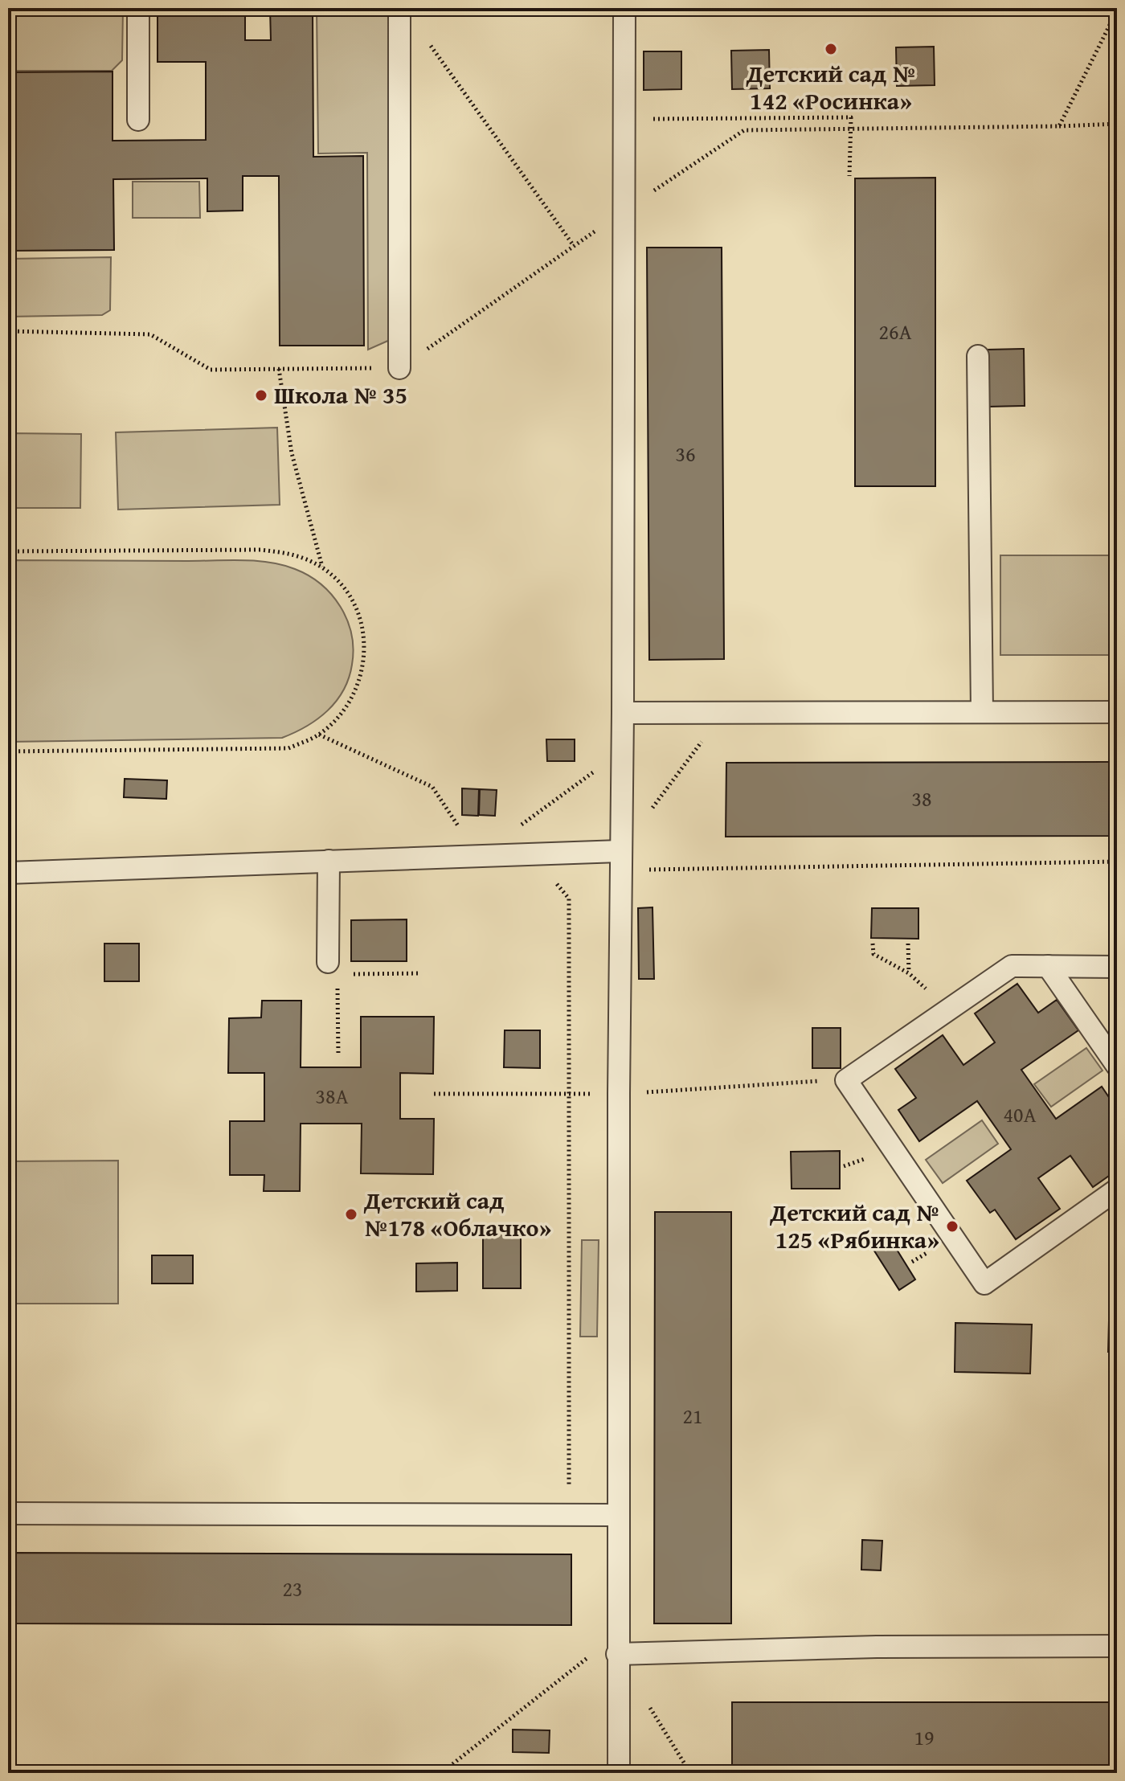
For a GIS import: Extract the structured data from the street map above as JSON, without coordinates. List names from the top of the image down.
{
  "places": [
    "Детский сад № 142 «Росинка»",
    "Школа № 35",
    "Детский сад №178 «Облачко»",
    "Детский сад № 125 «Рябинка»"
  ],
  "house_numbers": [
    "26А",
    "36",
    "38",
    "38А",
    "40А",
    "21",
    "23",
    "19"
  ]
}
